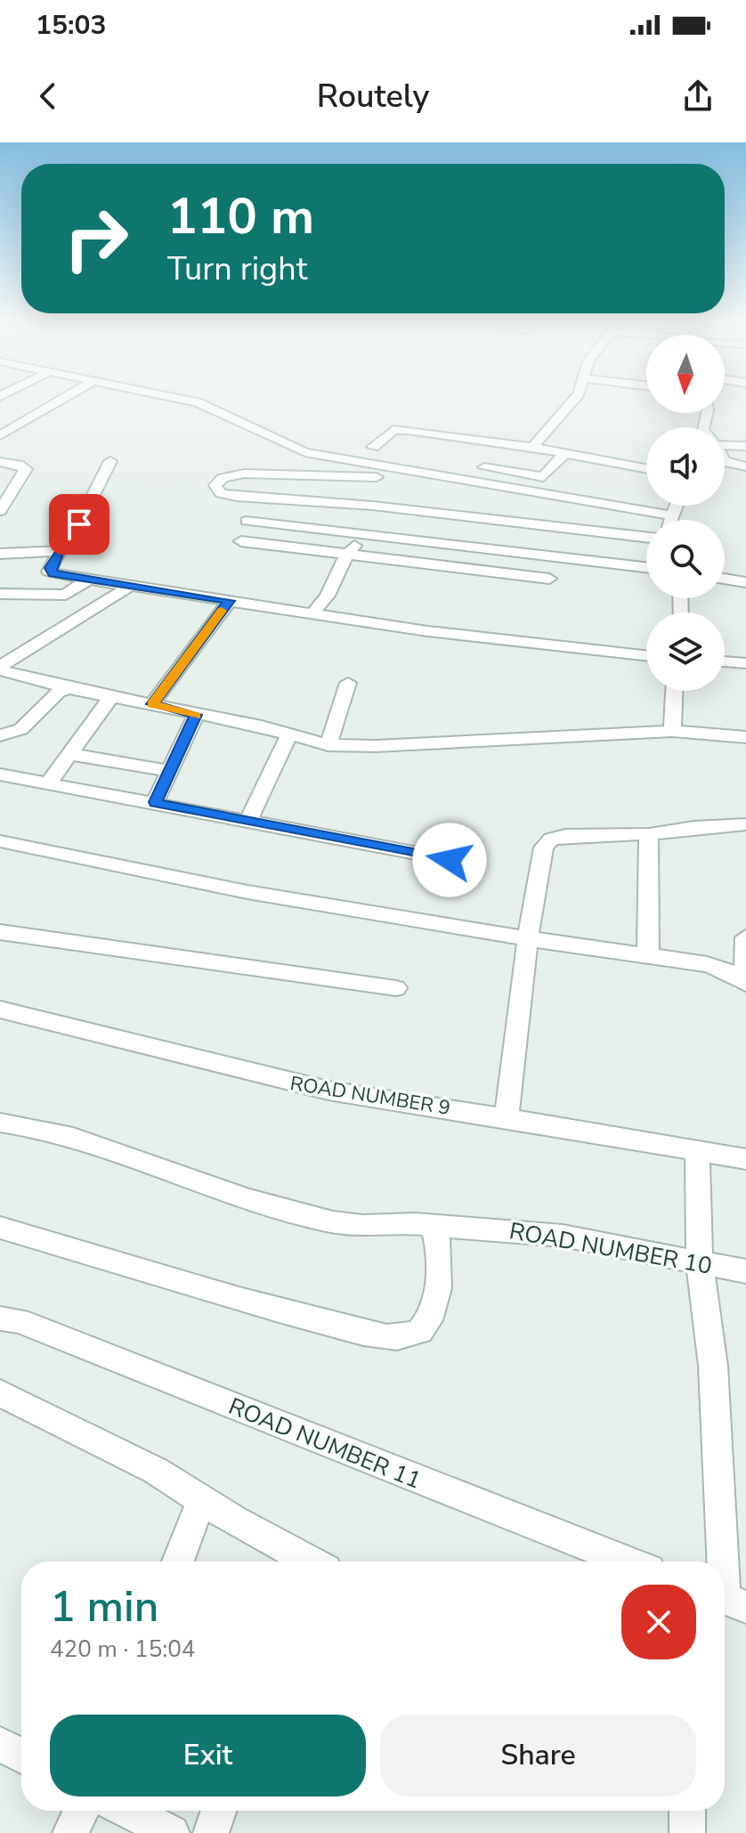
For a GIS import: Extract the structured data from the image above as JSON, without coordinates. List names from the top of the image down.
{
  "streets": {
    "street": ["ROAD NUMBER 9", "ROAD NUMBER 10", "ROAD NUMBER 11"]
  },
  "north": "bottom",
  "page": {
    "status": "15:03",
    "header": "Routely",
    "turn": ["110 m", "Turn right"],
    "heading": ["1 min", "420 m · 15:04"],
    "buttons": ["Exit", "Share"]
  }
}
